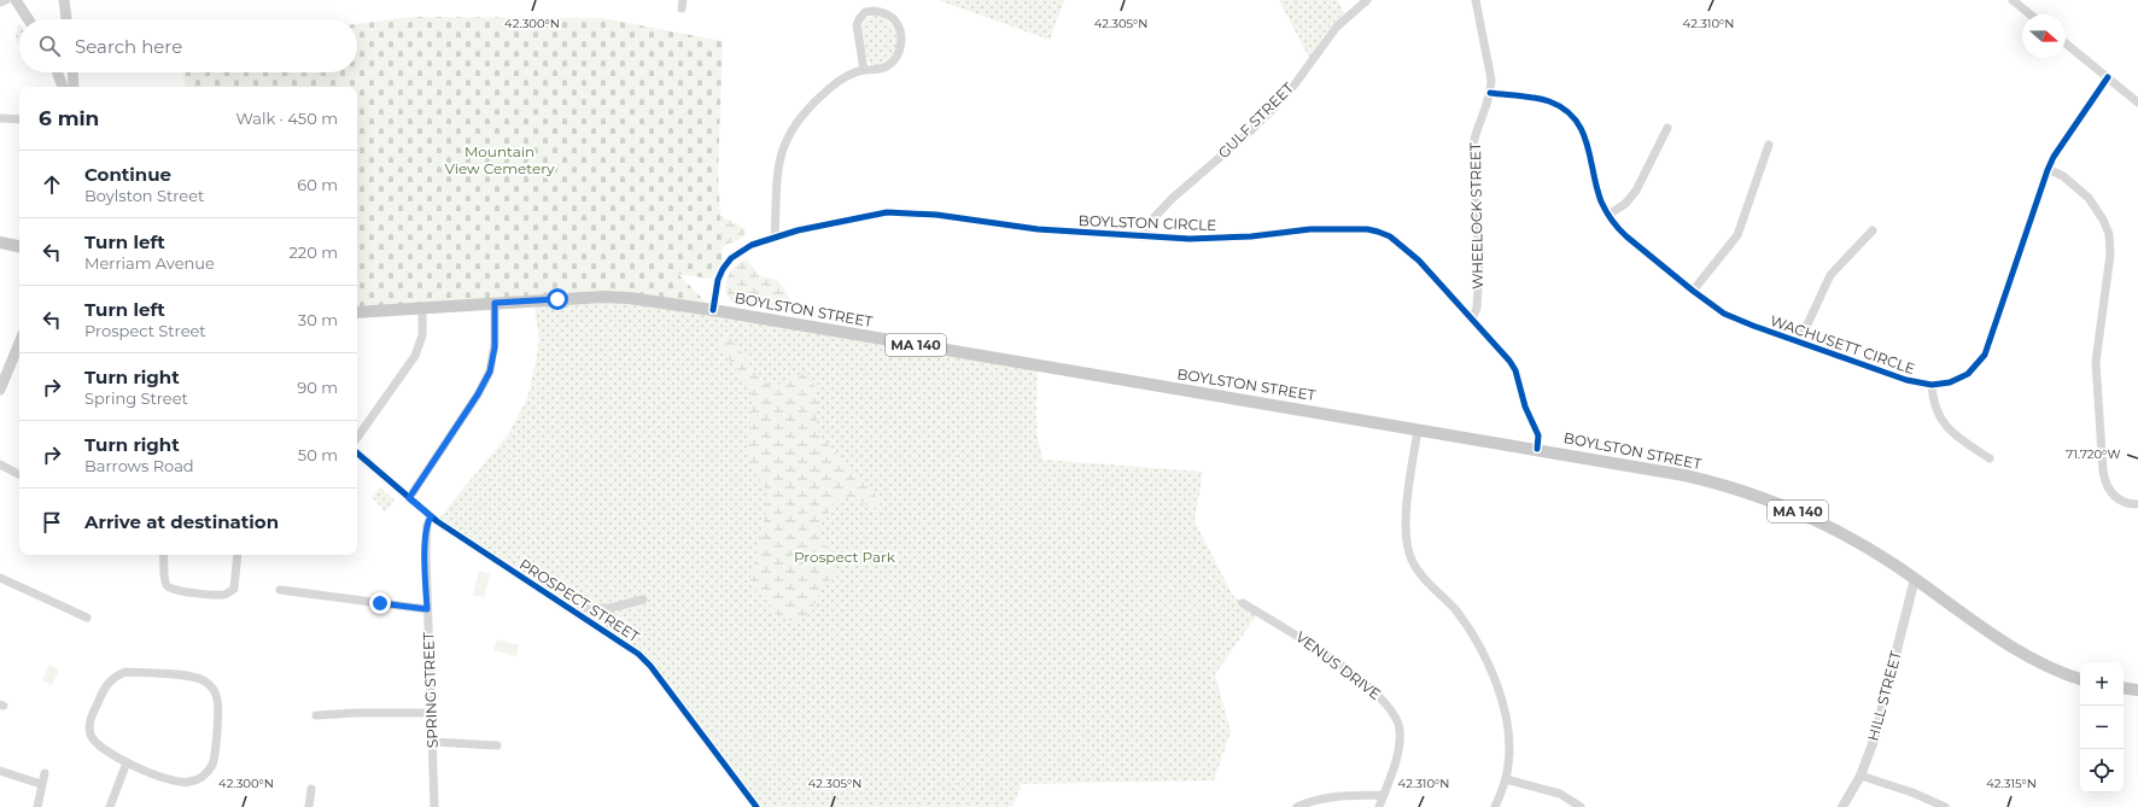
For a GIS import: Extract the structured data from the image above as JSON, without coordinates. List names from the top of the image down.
{
  "streets": {
    "main road": ["BOYLSTON STREET", "MA 140"],
    "street": [
      "GULF STREET",
      "WHEELOCK STREET",
      "BOYLSTON CIRCLE",
      "WACHUSETT CIRCLE",
      "PROSPECT STREET",
      "VENUS DRIVE",
      "SPRING STREET",
      "HILL STREET"
    ]
  },
  "crossings": [
    ["GULF STREET", "BOYLSTON CIRCLE"],
    ["WHEELOCK STREET", "BOYLSTON CIRCLE"],
    ["WHEELOCK STREET", "WACHUSETT CIRCLE"],
    ["BOYLSTON CIRCLE", "BOYLSTON STREET"],
    ["BOYLSTON STREET", "HILL STREET"],
    ["PROSPECT STREET", "SPRING STREET"]
  ],
  "parks": ["Mountain View Cemetery", "Prospect Park"],
  "north": "right",
  "page": {
    "search": "Search here",
    "heading": ["6 min", "Walk · 450 m"],
    "list": [
      ["Continue", "Boylston Street", "60 m"],
      ["Turn left", "Merriam Avenue", "220 m"],
      ["Turn left", "Prospect Street", "30 m"],
      ["Turn right", "Spring Street", "90 m"],
      ["Turn right", "Barrows Road", "50 m"],
      "Arrive at destination"
    ],
    "map_buttons": ["+", "−"]
  },
  "coordinates": [
    "42.300°N",
    "42.305°N",
    "42.310°N",
    "71.720°W",
    "42.315°N"
  ]
}
